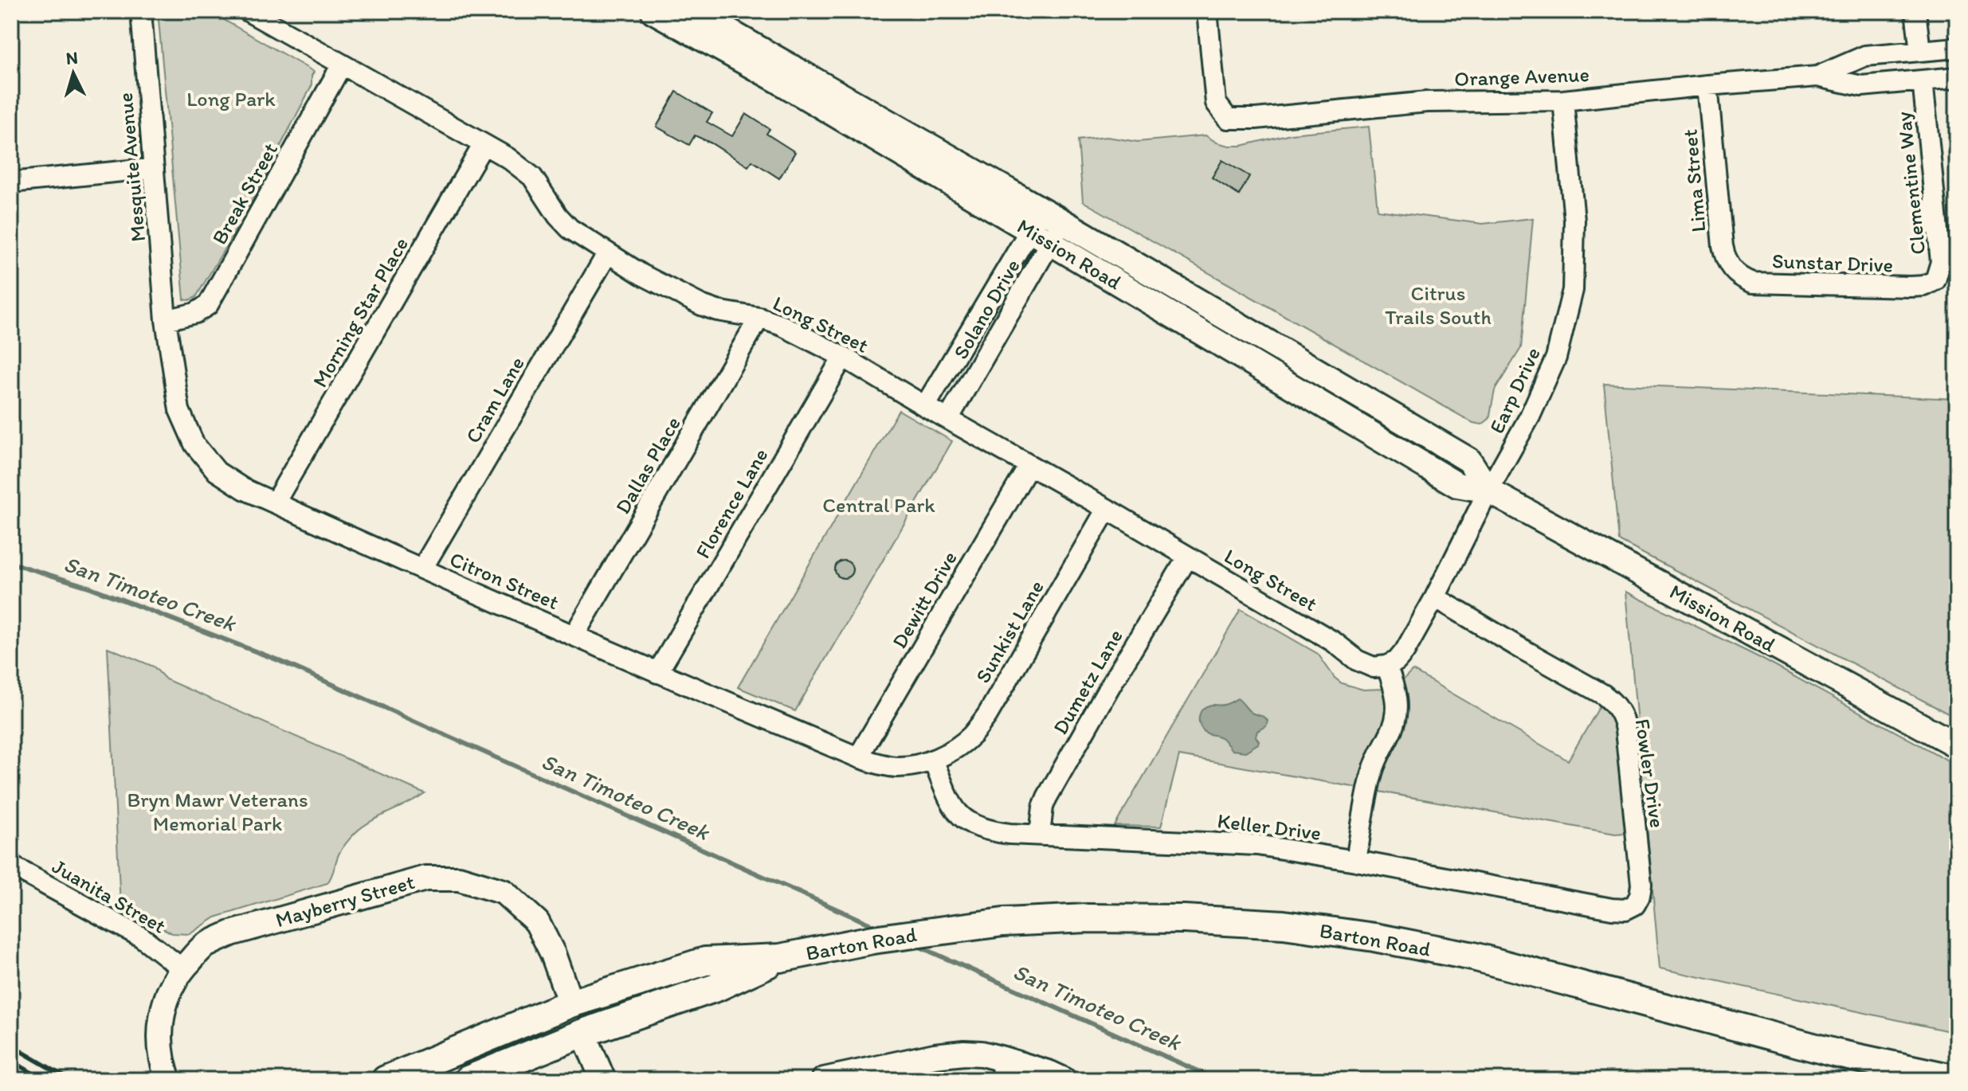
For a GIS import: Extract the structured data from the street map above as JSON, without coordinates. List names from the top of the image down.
{
  "streets": {
    "main road": ["Barton Road"],
    "street": [
      "Orange Avenue",
      "Mesquite Avenue",
      "Lima Street",
      "Clementine Way",
      "Break Street",
      "Mission Road",
      "Sunstar Drive",
      "Solano Drive",
      "Morning Star Place",
      "Long Street",
      "Earp Drive",
      "Cram Lane",
      "Dallas Place",
      "Florence Lane",
      "Citron Street",
      "Dewitt Drive",
      "Sunkist Lane",
      "Dumetz Lane",
      "Fowler Drive",
      "Keller Drive",
      "Juanita Street",
      "Mayberry Street"
    ]
  },
  "crossings": [
    ["Orange Avenue", "Lima Street"],
    ["Orange Avenue", "Clementine Way"],
    ["Orange Avenue", "Earp Drive"],
    ["Mesquite Avenue", "Break Street"],
    ["Mesquite Avenue", "Citron Street"],
    ["Lima Street", "Sunstar Drive"],
    ["Clementine Way", "Sunstar Drive"],
    ["Break Street", "Long Street"],
    ["Break Street", "Citron Street"],
    ["Mission Road", "Solano Drive"],
    ["Mission Road", "Earp Drive"],
    ["Solano Drive", "Long Street"],
    ["Morning Star Place", "Long Street"],
    ["Morning Star Place", "Citron Street"],
    ["Long Street", "Earp Drive"],
    ["Long Street", "Cram Lane"],
    ["Long Street", "Dallas Place"],
    ["Long Street", "Florence Lane"],
    ["Long Street", "Dewitt Drive"],
    ["Long Street", "Sunkist Lane"],
    ["Long Street", "Dumetz Lane"],
    ["Earp Drive", "Fowler Drive"],
    ["Cram Lane", "Citron Street"],
    ["Dallas Place", "Citron Street"],
    ["Florence Lane", "Citron Street"],
    ["Citron Street", "Dewitt Drive"],
    ["Citron Street", "Sunkist Lane"],
    ["Citron Street", "Keller Drive"],
    ["Sunkist Lane", "Keller Drive"],
    ["Dumetz Lane", "Keller Drive"],
    ["Fowler Drive", "Keller Drive"],
    ["Juanita Street", "Mayberry Street"],
    ["Mayberry Street", "Barton Road"]
  ],
  "water": ["San Timoteo Creek"],
  "parks": [
    "Long Park",
    "Citrus Trails South",
    "Central Park",
    "Bryn Mawr Veterans Memorial Park"
  ],
  "north": "top"
}
